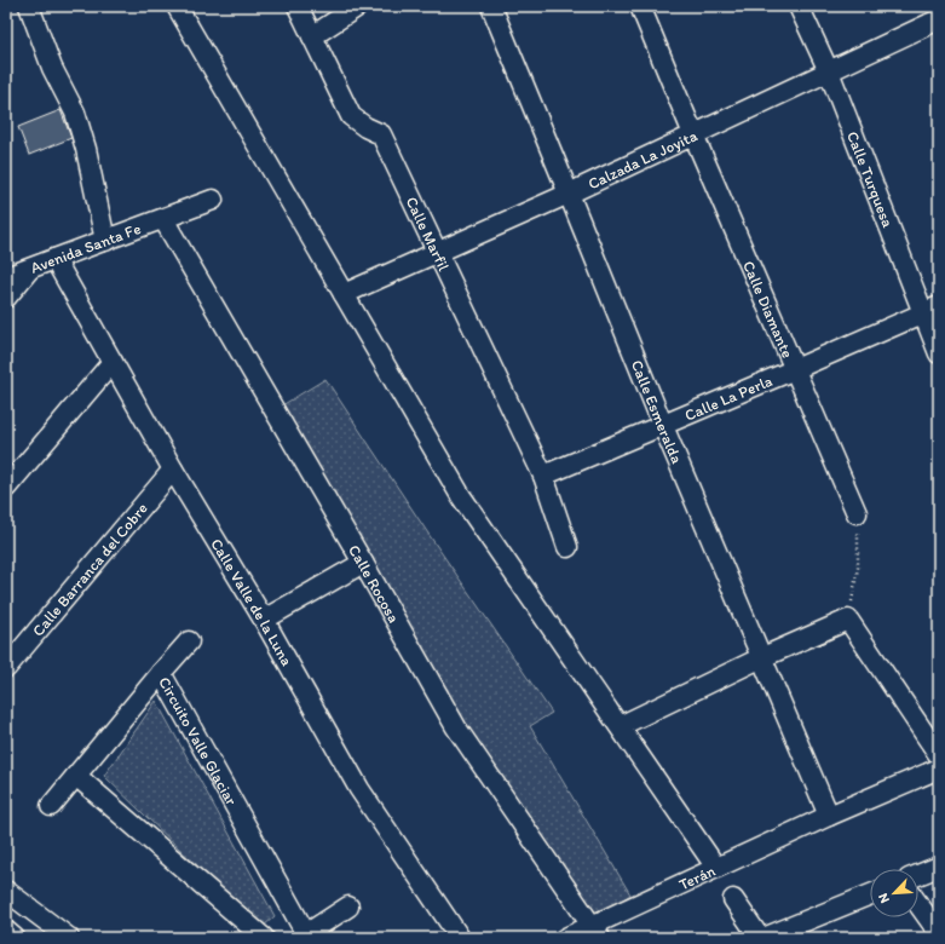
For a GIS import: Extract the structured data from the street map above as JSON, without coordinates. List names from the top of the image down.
{
  "streets": {
    "street": [
      "Calzada La Joyita",
      "Calle Turquesa",
      "Calle Marfil",
      "Avenida Santa Fe",
      "Calle Diamante",
      "Calle La Perla",
      "Calle Esmeralda",
      "Calle Barranca del Cobre",
      "Calle Rocosa",
      "Calle Valle de la Luna",
      "Circuito Valle Glaciar",
      "Terán"
    ]
  },
  "crossings": [
    ["Calzada La Joyita", "Calle Turquesa"],
    ["Calzada La Joyita", "Calle Marfil"],
    ["Calzada La Joyita", "Calle Diamante"],
    ["Calzada La Joyita", "Calle Esmeralda"],
    ["Calle Turquesa", "Calle La Perla"],
    ["Calle Marfil", "Calle La Perla"],
    ["Avenida Santa Fe", "Calle Rocosa"],
    ["Avenida Santa Fe", "Calle Valle de la Luna"],
    ["Calle Diamante", "Calle La Perla"],
    ["Calle La Perla", "Calle Esmeralda"],
    ["Calle Esmeralda", "Terán"],
    ["Calle Barranca del Cobre", "Calle Valle de la Luna"],
    ["Calle Rocosa", "Terán"]
  ],
  "north": "bottom left"
}
